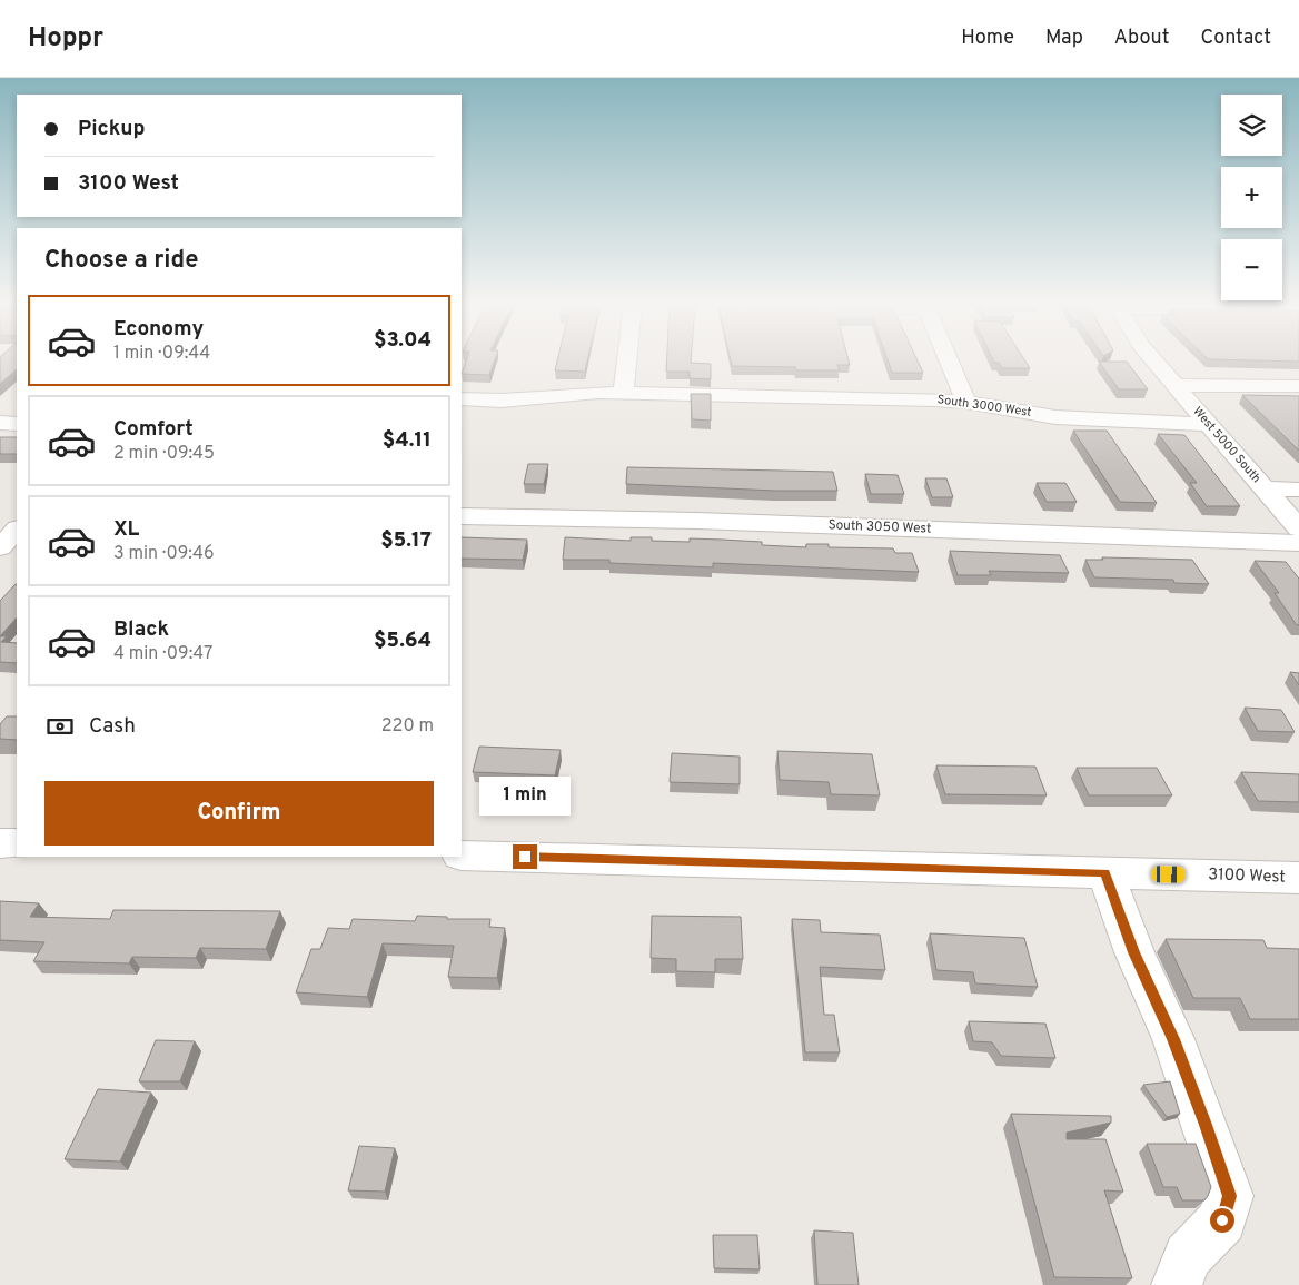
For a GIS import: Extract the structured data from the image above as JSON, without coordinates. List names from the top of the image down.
{
  "streets": {
    "street": [
      "South 3000 West",
      "West 5000 South",
      "South 3050 West",
      "3100 West"
    ]
  },
  "crossings": [
    ["South 3000 West", "West 5000 South"]
  ],
  "page": {
    "header": "Hoppr",
    "nav": [
      "Home",
      "Map",
      "About",
      "Contact"
    ],
    "map_buttons": ["+", "−"],
    "banner": ["Pickup", "3100 West"],
    "heading": "Choose a ride",
    "list": [
      {
        "name": "Economy",
        "note": "1 min · 09:44",
        "value": "$3.04"
      },
      {
        "name": "Comfort",
        "note": "2 min · 09:45",
        "value": "$4.11"
      },
      {
        "name": "XL",
        "note": "3 min · 09:46",
        "value": "$5.17"
      },
      {
        "name": "Black",
        "note": "4 min · 09:47",
        "value": "$5.64"
      }
    ],
    "pay": ["Cash", "220 m"],
    "buttons": "Confirm",
    "bubble": "1 min"
  }
}
